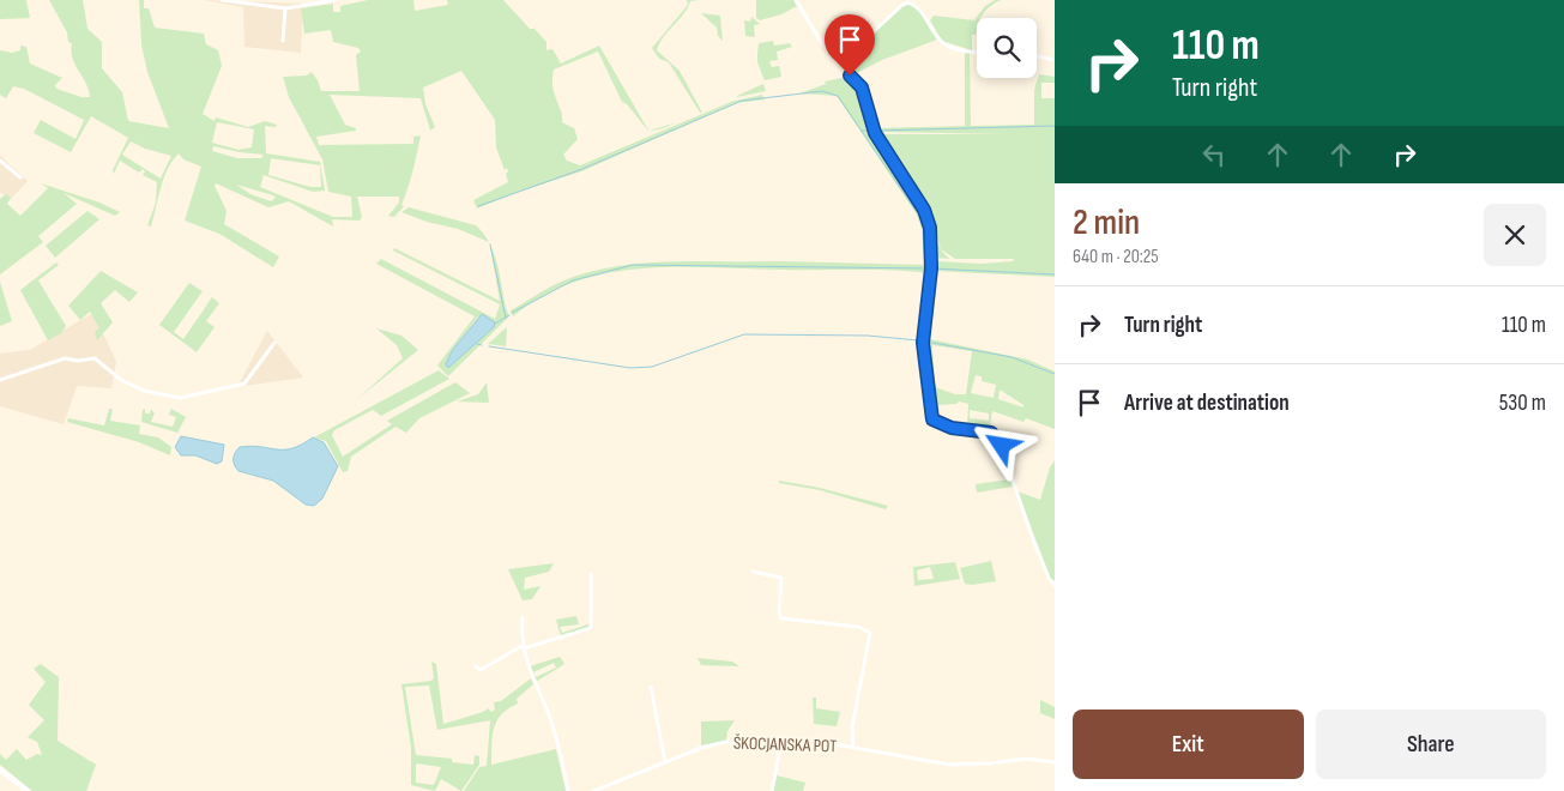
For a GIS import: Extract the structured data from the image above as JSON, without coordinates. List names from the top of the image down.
{
  "streets": {
    "street": ["ŠKOCJANSKA POT"]
  },
  "page": {
    "turn": ["110 m", "Turn right"],
    "heading": ["2 min", "640 m · 20:25"],
    "list": [
      {
        "name": "Turn right",
        "value": "110 m"
      },
      {
        "name": "Arrive at destination",
        "value": "530 m"
      }
    ],
    "buttons": ["Exit", "Share"]
  }
}
